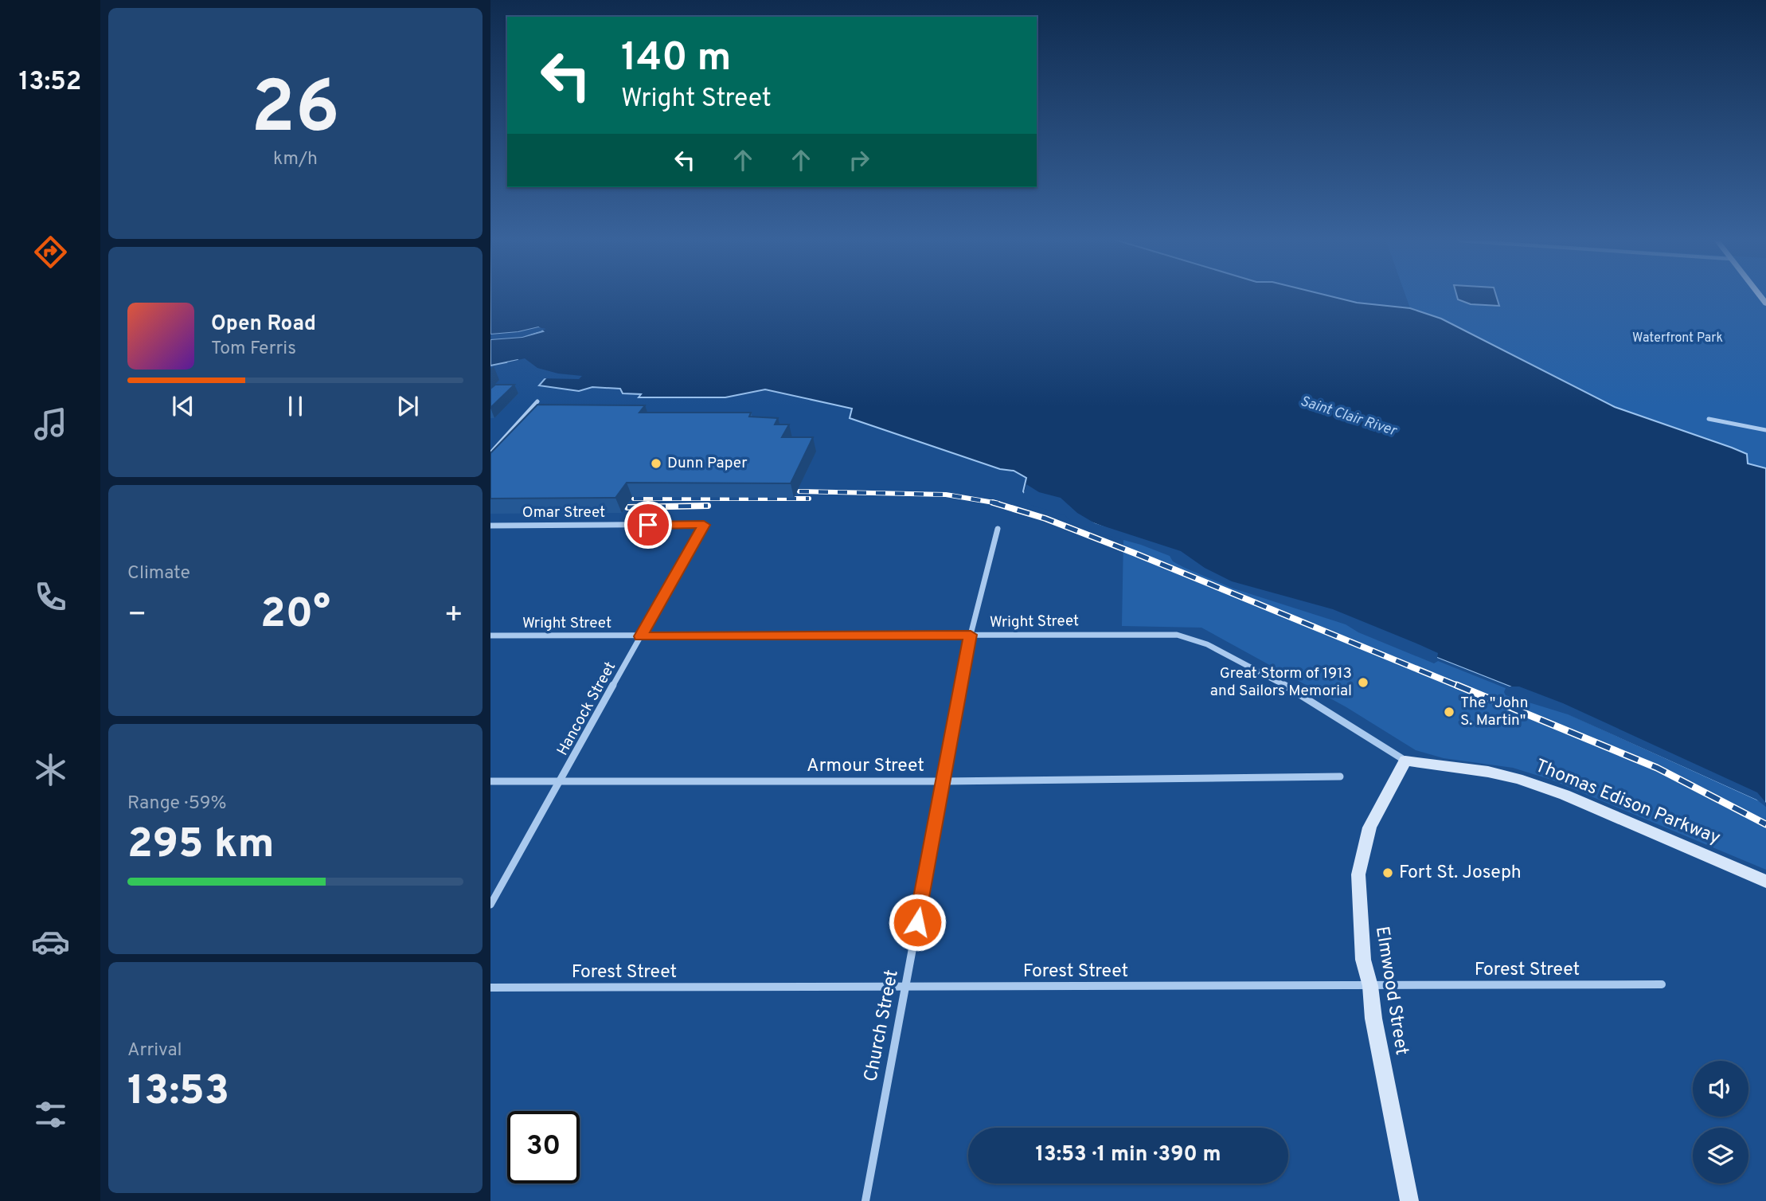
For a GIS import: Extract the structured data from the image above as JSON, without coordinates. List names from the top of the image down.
{
  "streets": {
    "street": [
      "Omar Street",
      "Wright Street",
      "Hancock Street",
      "Armour Street",
      "Thomas Edison Parkway",
      "Forest Street",
      "Elmwood Street",
      "Church Street"
    ]
  },
  "crossings": [
    ["Omar Street", "Hancock Street"],
    ["Wright Street", "Hancock Street"],
    ["Wright Street", "Thomas Edison Parkway"],
    ["Wright Street", "Elmwood Street"],
    ["Wright Street", "Church Street"],
    ["Hancock Street", "Armour Street"],
    ["Armour Street", "Church Street"],
    ["Thomas Edison Parkway", "Elmwood Street"],
    ["Forest Street", "Elmwood Street"],
    ["Forest Street", "Church Street"]
  ],
  "water": ["Saint Clair River"],
  "parks": ["Waterfront Park"],
  "places": [
    "Dunn Paper",
    "Great Storm of 1913 and Sailors Memorial",
    "The \"John S. Martin\"",
    "Fort St. Joseph"
  ],
  "page": {
    "tabs": "13:52",
    "tile": [
      ["26", "km/h"],
      "Climate",
      ["Range · 59%", "295 km"],
      ["Arrival", "13:53"]
    ],
    "turn": ["140 m", "Wright Street"],
    "song": ["Open Road", "Tom Ferris"],
    "heat": ["−", "20°", "+"],
    "limit": "30",
    "trip": "13:53 · 1 min · 390 m"
  }
}
